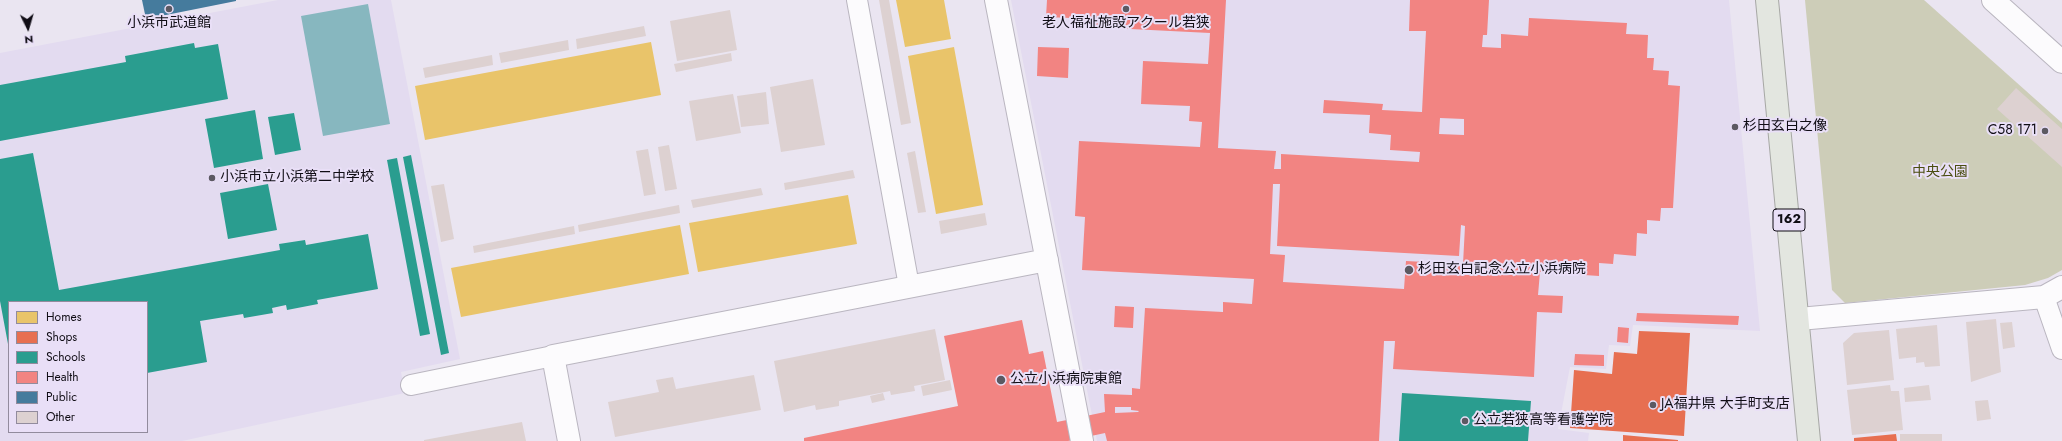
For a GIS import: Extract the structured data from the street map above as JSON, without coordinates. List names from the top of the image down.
{
  "streets": {
    "highway": ["162"]
  },
  "parks": ["中央公園"],
  "places": [
    "小浜市武道館",
    "老人福祉施設アクール若狭",
    "杉田玄白之像",
    "C58 171",
    "小浜市立小浜第二中学校",
    "杉田玄白記念公立小浜病院",
    "公立小浜病院東館",
    "JA福井県 大手町支店",
    "公立若狭高等看護学院"
  ],
  "legend": [
    "Homes",
    "Shops",
    "Schools",
    "Health",
    "Public",
    "Other"
  ],
  "north": "bottom"
}
